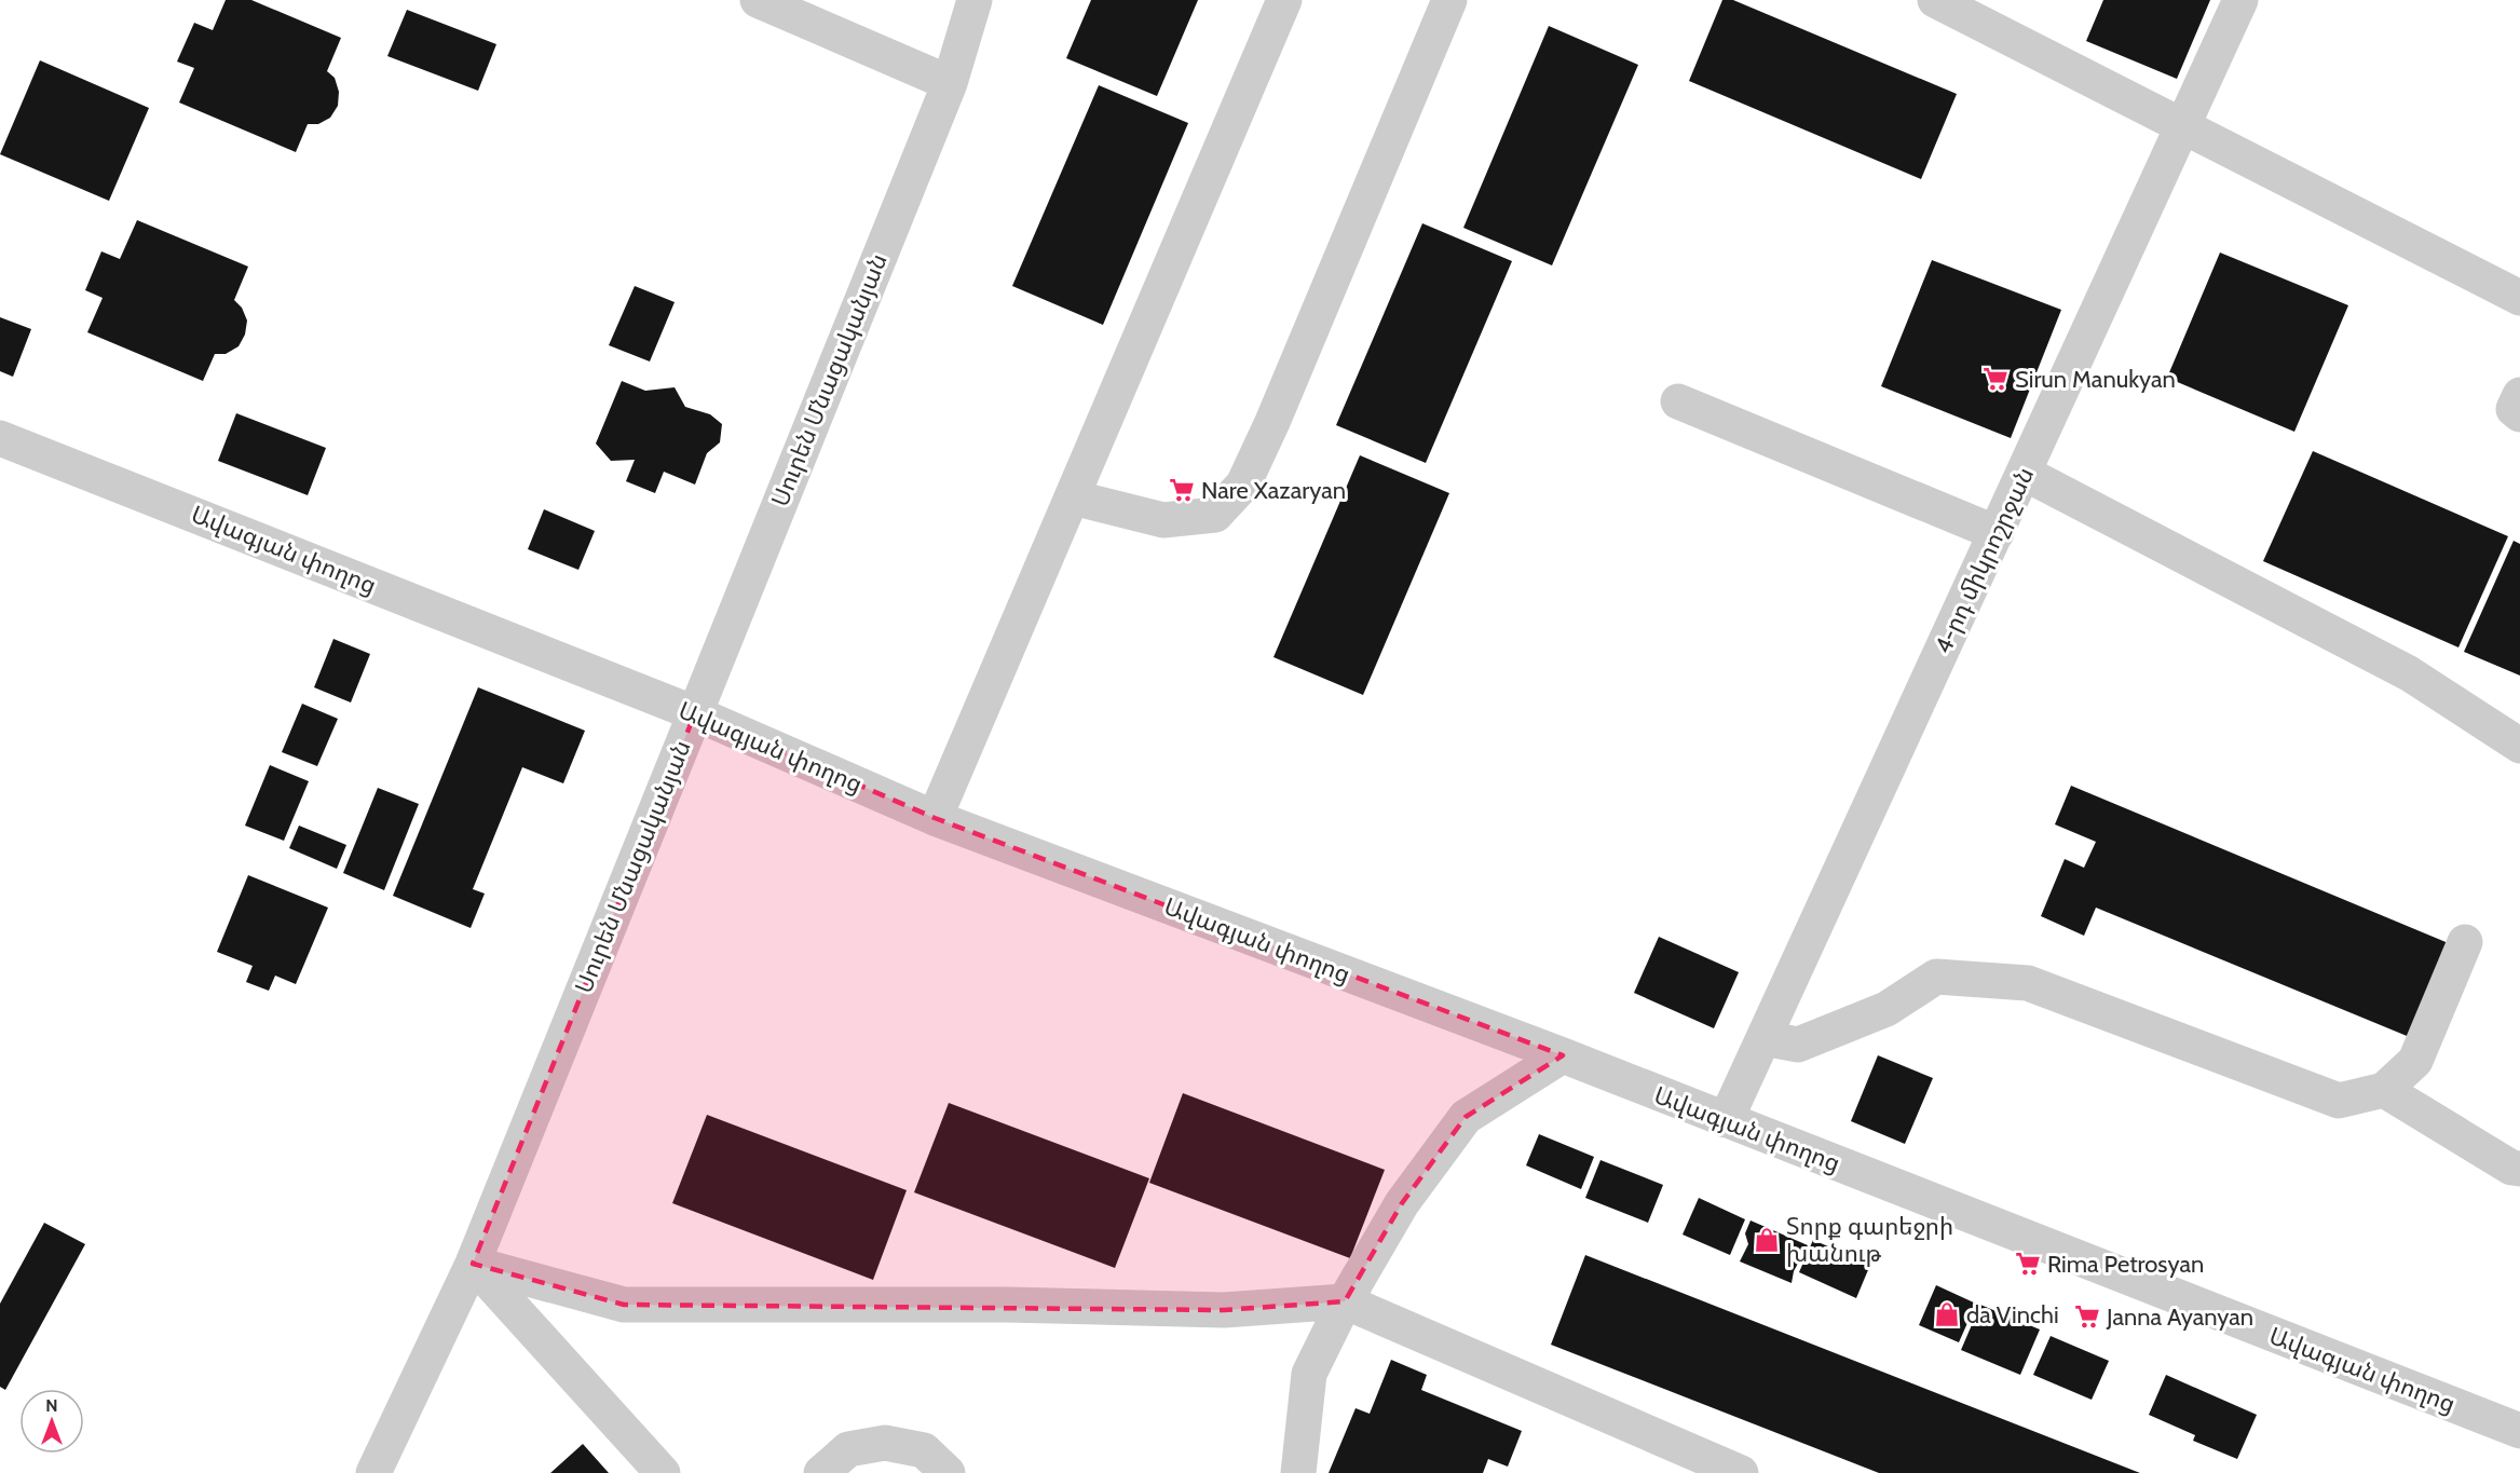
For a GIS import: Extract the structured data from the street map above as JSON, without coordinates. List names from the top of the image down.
{
  "streets": {
    "street": ["Սուրեն Մնացականյան", "Ավագյան փողոց", "4-րդ միկրոշրջան"]
  },
  "crossings": [
    ["Սուրեն Մնացականյան", "Ավագյան փողոց"],
    ["Ավագյան փողոց", "4-րդ միկրոշրջան"]
  ],
  "places": {
    "supermarket": [
      "Sirun Manukyan",
      "Nare Xazaryan",
      "Rima Petrosyan",
      "Janna Ayanyan"
    ],
    "shop": ["Տորք գարեջրի խանութ", "da Vinchi"]
  },
  "north": "top"
}
